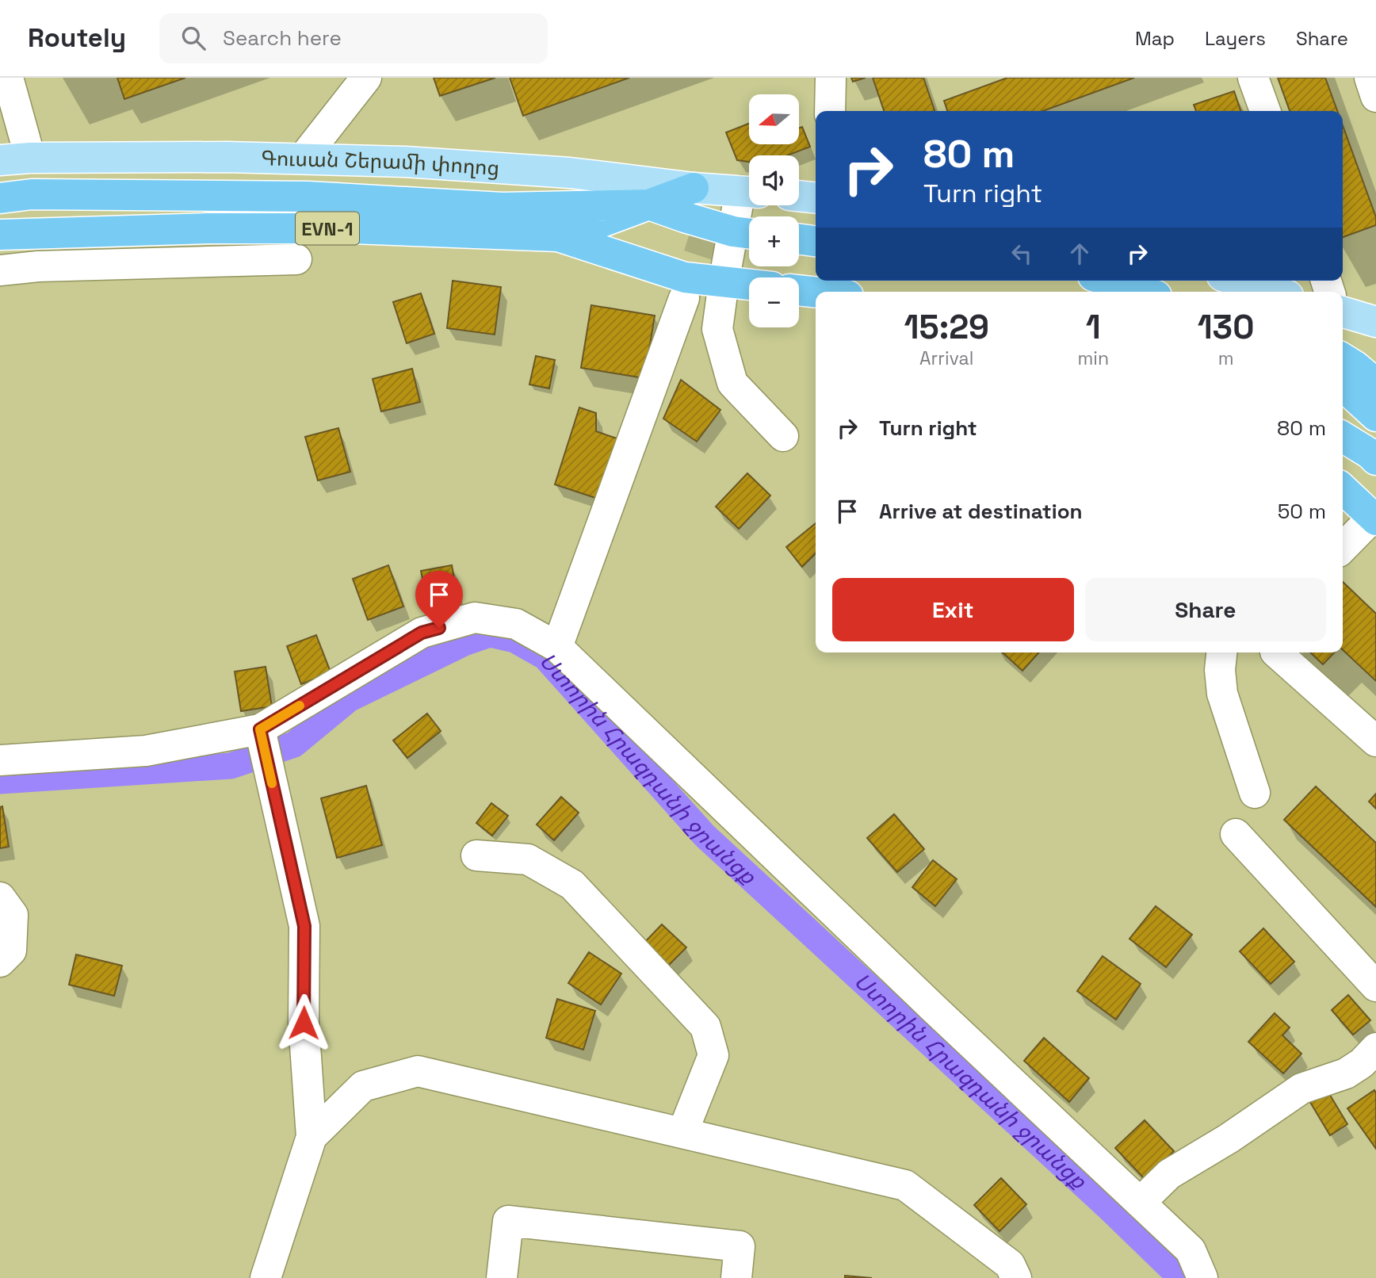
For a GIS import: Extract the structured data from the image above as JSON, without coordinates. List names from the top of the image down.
{
  "streets": {
    "highway": ["EVN-1"],
    "main road": ["Գուսան Շերամի փողոց"]
  },
  "water": ["Ստորին Հրազդանի ջրանցք"],
  "north": "left",
  "page": {
    "header": "Routely",
    "search": "Search here",
    "nav": ["Map", "Layers", "Share"],
    "map_buttons": ["+", "−"],
    "turn": ["80 m", "Turn right"],
    "eta": [
      "15:29",
      "Arrival",
      "1",
      "min",
      "130",
      "m"
    ],
    "list": [
      {
        "name": "Turn right",
        "value": "80 m"
      },
      {
        "name": "Arrive at destination",
        "value": "50 m"
      }
    ],
    "buttons": ["Exit", "Share"]
  }
}
